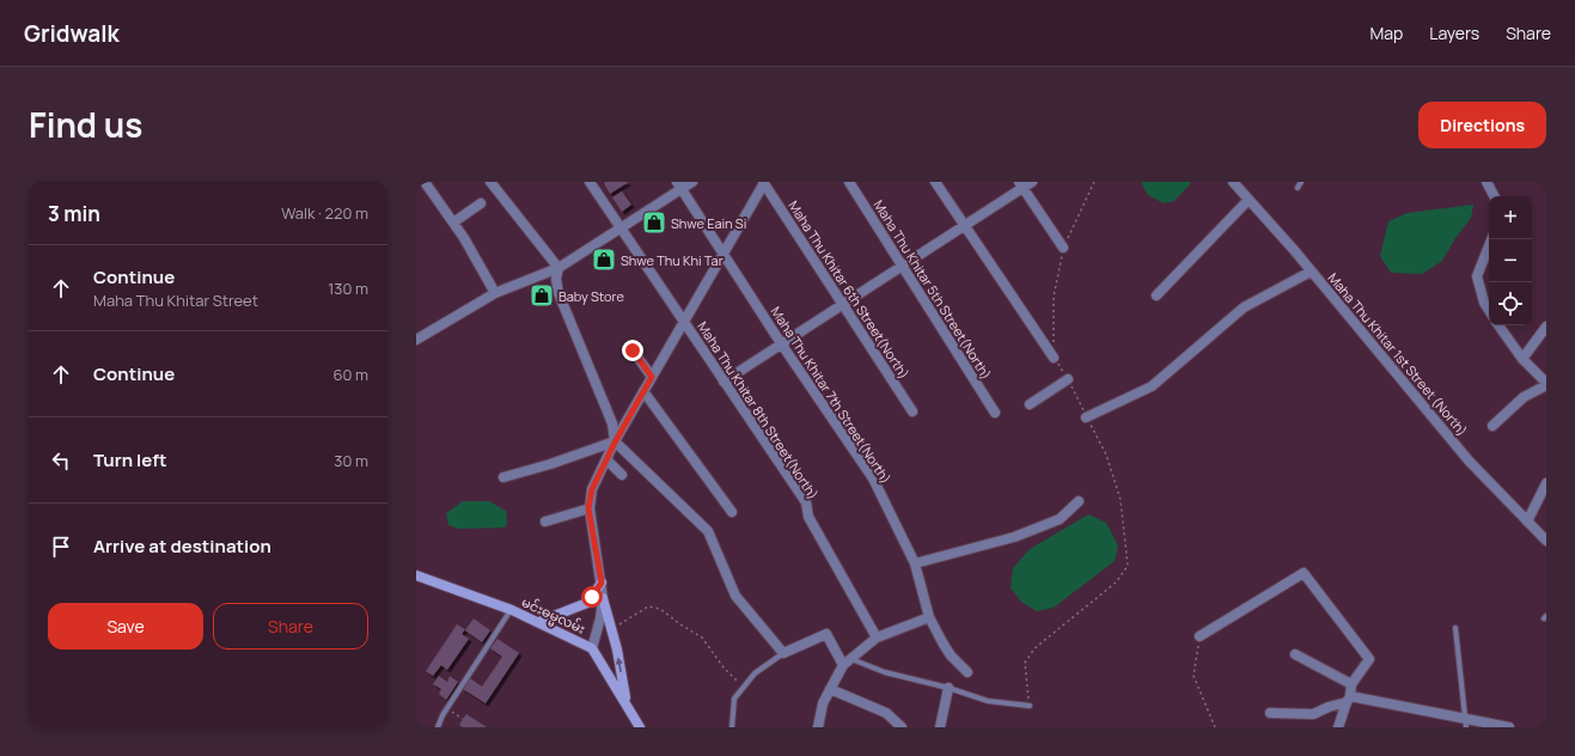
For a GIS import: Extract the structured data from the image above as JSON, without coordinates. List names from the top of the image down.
{
  "streets": {
    "main road": ["မင်းဓမ္မလမ်း"],
    "street": [
      "Maha Thu Khitar 6th Street(North)",
      "Maha Thu Khitar 5th Street(North)",
      "Maha Thu Khitar 1st Street (North)",
      "Maha Thu Khitar 7th Street(North)",
      "Maha Thu Khitar 8th Street(North)"
    ]
  },
  "places": {
    "shop": ["Shwe Eain Si", "Shwe Thu Khi Tar", "Baby Store"]
  },
  "page": {
    "header": "Gridwalk",
    "nav": ["Map", "Layers", "Share"],
    "title": "Find us",
    "buttons": [
      "Directions",
      ["Save", "Share"]
    ],
    "heading": ["3 min", "Walk · 220 m"],
    "map_buttons": ["+", "−"],
    "list": [
      ["Continue", "Maha Thu Khitar Street", "130 m"],
      ["Continue", "60 m"],
      ["Turn left", "30 m"],
      "Arrive at destination"
    ]
  }
}
